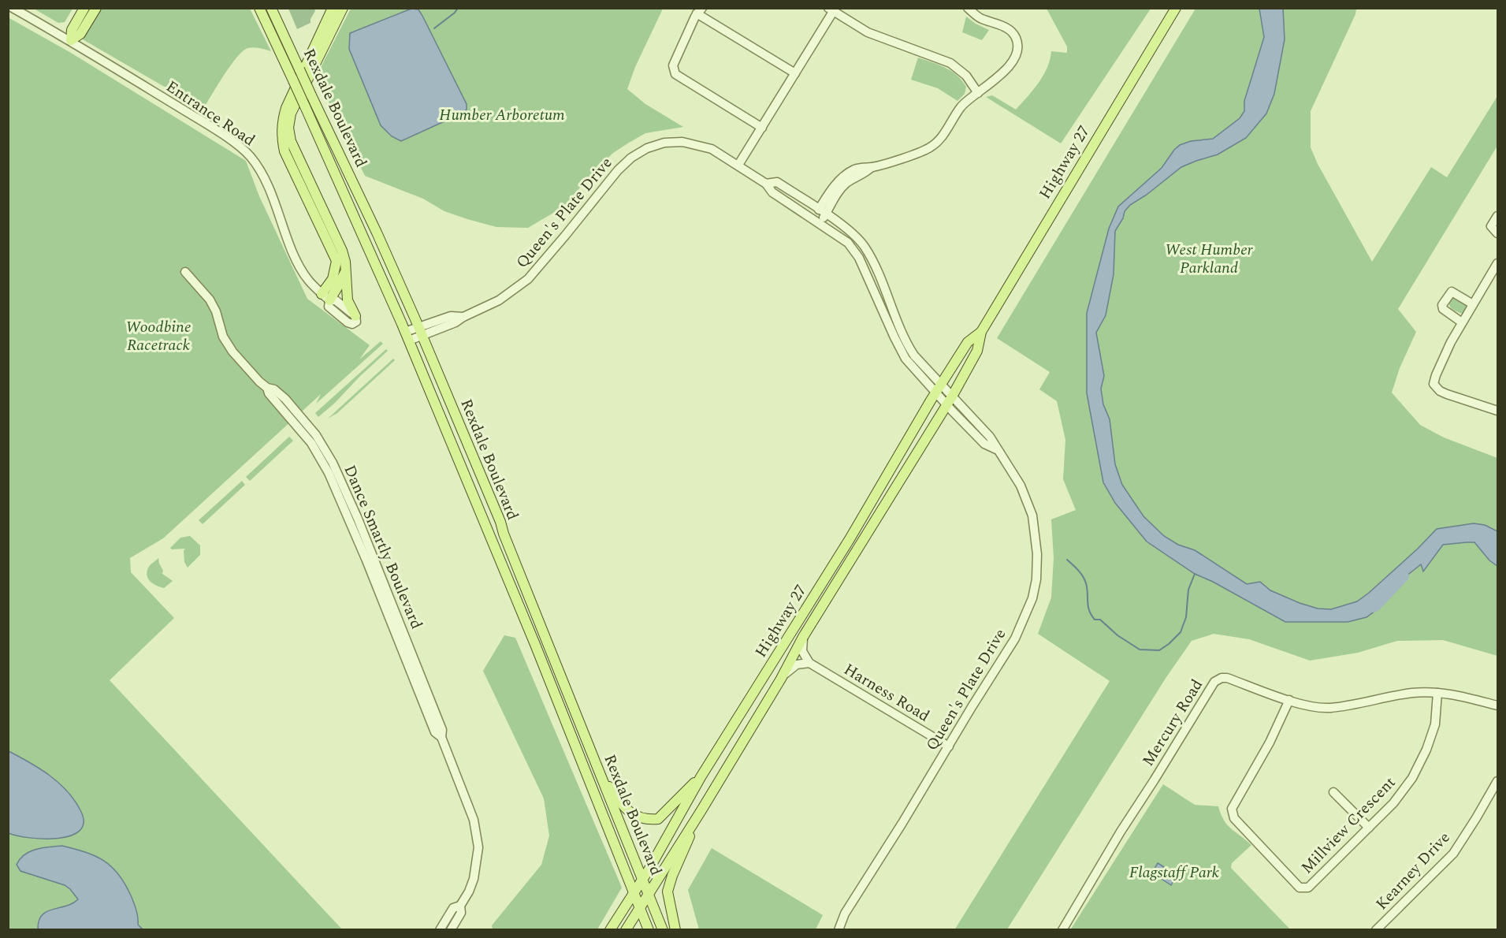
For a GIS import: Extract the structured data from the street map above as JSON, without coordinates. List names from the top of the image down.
{
  "streets": {
    "main road": ["Rexdale Boulevard", "Highway 27"],
    "street": [
      "Entrance Road",
      "Queen's Plate Drive",
      "Dance Smartly Boulevard",
      "Harness Road",
      "Mercury Road",
      "Millview Crescent",
      "Kearney Drive"
    ]
  },
  "crossings": [
    ["Rexdale Boulevard", "Highway 27"],
    ["Rexdale Boulevard", "Queen's Plate Drive"],
    ["Highway 27", "Queen's Plate Drive"],
    ["Queen's Plate Drive", "Harness Road"],
    ["Mercury Road", "Millview Crescent"]
  ],
  "parks": [
    "Humber Arboretum",
    "West Humber Parkland",
    "Woodbine Racetrack",
    "Flagstaff Park"
  ]
}
